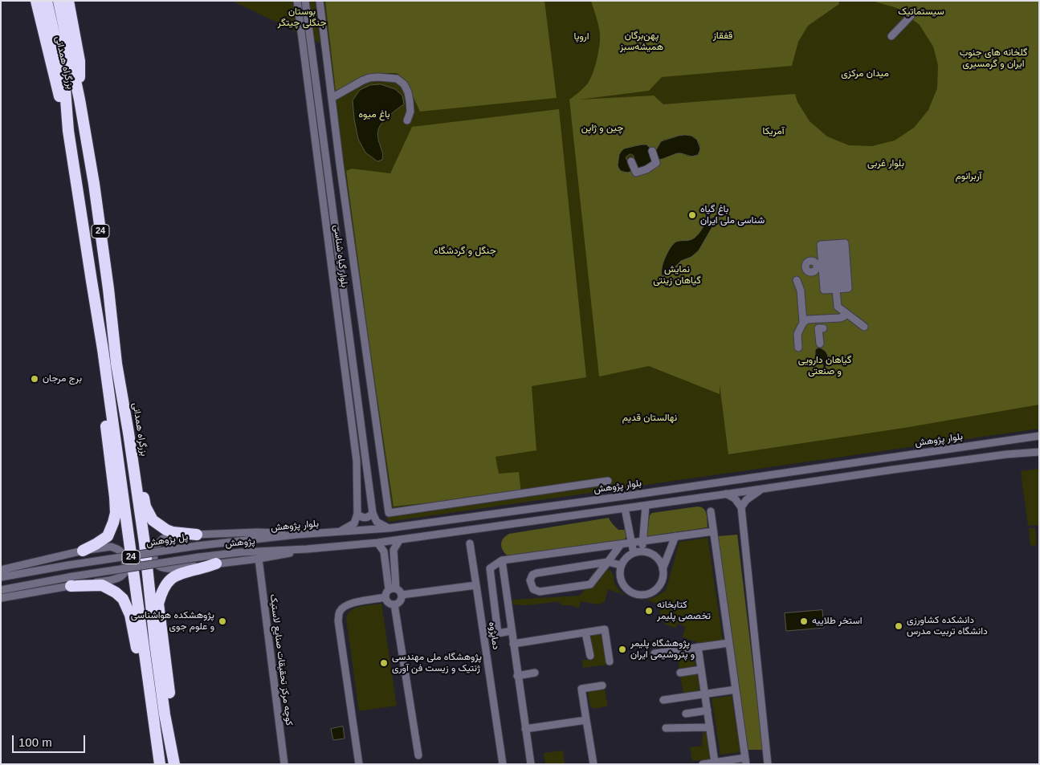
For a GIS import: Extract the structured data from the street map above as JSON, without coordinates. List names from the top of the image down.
{
  "streets": {
    "highway": ["بزرگراه همدانی", "24"],
    "street": [
      "بلوار گیاه شناسی",
      "بلوار پژوهش",
      "پل پژوهش",
      "پژوهش",
      "دماپژوه",
      "کوچه مرکز تحقیقات صنایع لاستیک"
    ]
  },
  "crossings": [
    ["بلوار پژوهش", "پل پژوهش"]
  ],
  "parks": [
    "بوستان جنگلی چیتگر",
    "سیستماتیک",
    "پهن‌برگان همیشه‌سبز",
    "قفقاز",
    "اروپا",
    "گلخانه های جنوب ایران و گرمسیری",
    "میدان مرکزی",
    "باغ میوه",
    "چین و ژاپن",
    "آمریکا",
    "بلوار غربی",
    "آربرانوم",
    "جنگل و گردشگاه",
    "نمایش گیاهان زینتی",
    "گیاهان دارویی و صنعتی",
    "نهالستان قدیم"
  ],
  "places": [
    "باغ گیاه‌ شناسی ملی ایران",
    "برج مرجان",
    "کتابخانه تخصصی پلیمر",
    "پژوهشکده هواشناسی و علوم جوی",
    "استخر طلاییه",
    "دانشکده کشاورزی دانشگاه تربیت مدرس",
    "پژوهشگاه پلیمر و پتروشیمی ایران",
    "پژوهشگاه ملی مهندسی ژنتیک و زیست فن آوری"
  ],
  "scale_bar": "100 m"
}
